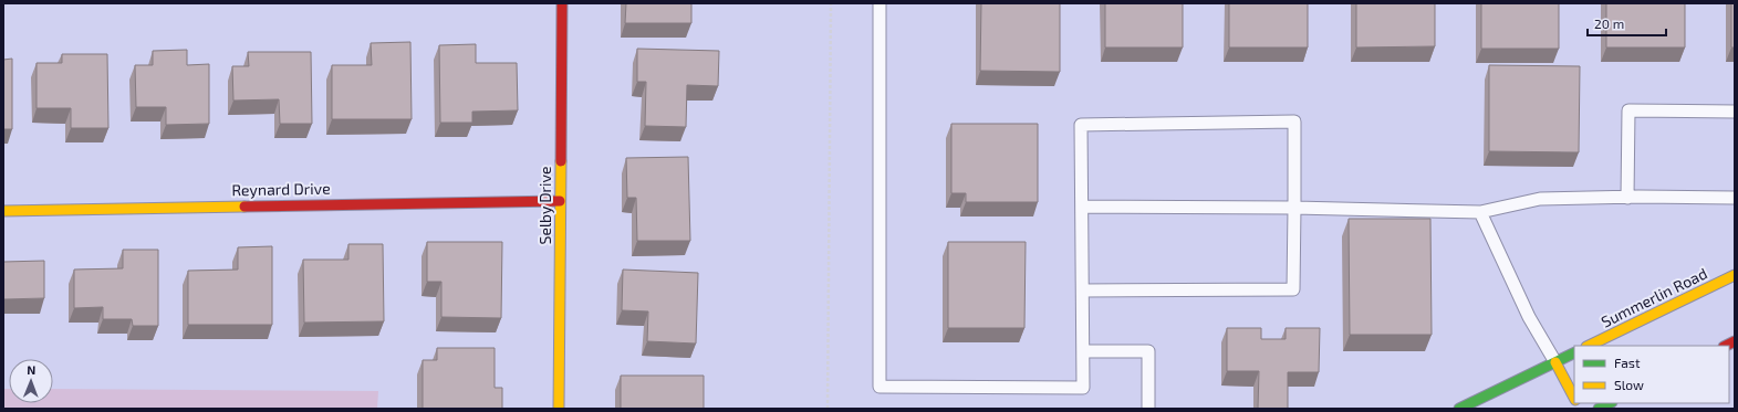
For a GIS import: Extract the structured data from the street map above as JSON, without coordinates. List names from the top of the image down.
{
  "streets": {
    "street": ["Reynard Drive", "Selby Drive", "Summerlin Road"]
  },
  "crossings": [
    ["Reynard Drive", "Selby Drive"]
  ],
  "legend": ["Fast", "Slow"],
  "scale_bar": "20 m",
  "north": "top"
}
